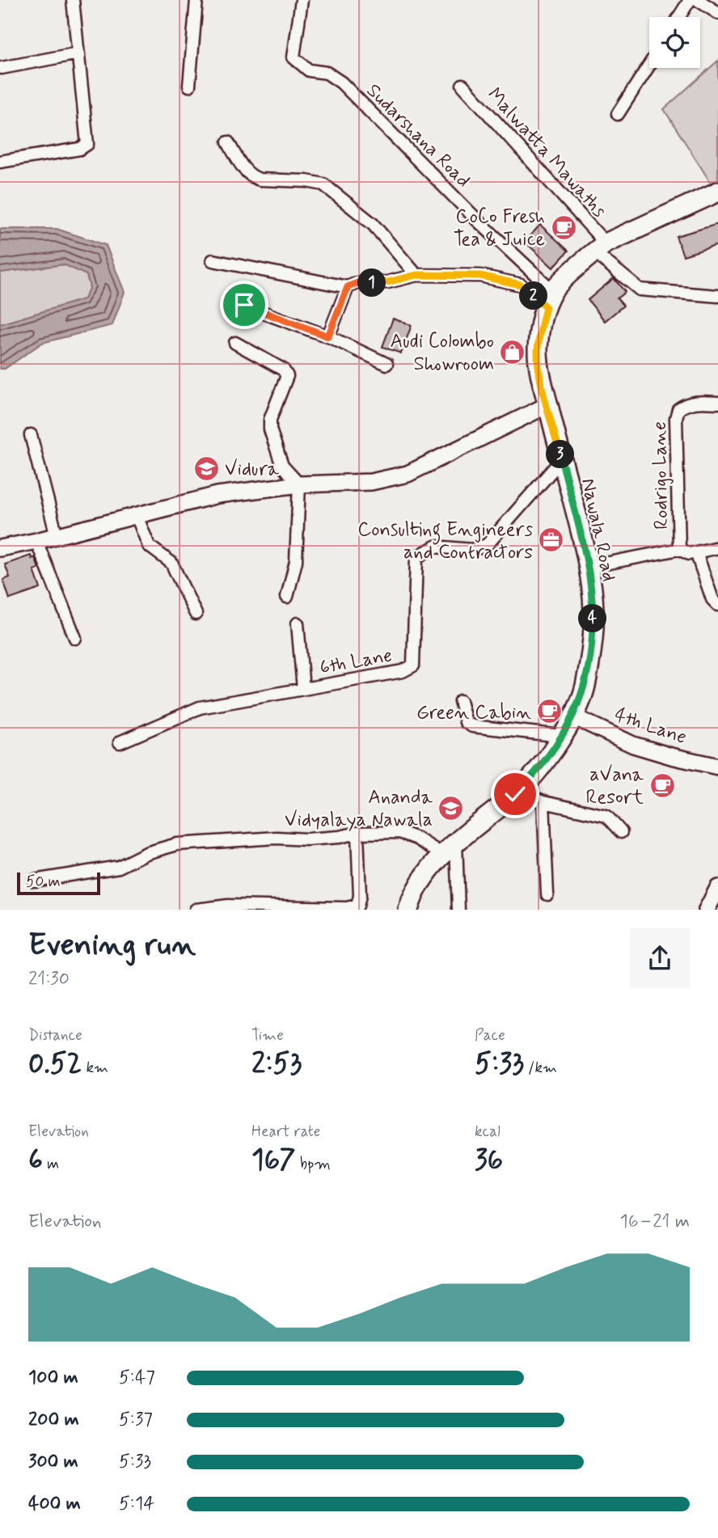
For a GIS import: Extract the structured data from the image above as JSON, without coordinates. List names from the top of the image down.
{
  "streets": {
    "main road": ["Nawala Road", "4th Lane"],
    "street": [
      "Sudarshana Road",
      "Malwatta Mawaths",
      "Rodrigo Lane",
      "6th Lane"
    ]
  },
  "crossings": [
    ["Sudarshana Road", "Nawala Road"],
    ["Rodrigo Lane", "Nawala Road"],
    ["Nawala Road", "6th Lane"],
    ["Nawala Road", "4th Lane"]
  ],
  "places": {
    "cafe": ["CoCo Fresh Tea & Juice", "Green Cabin", "aVana Resort"],
    "shop": ["Audi Colombo Showroom"],
    "school or university": ["Vidura", "Ananda Vidyalaya Nawala"],
    "office": ["Consulting Engineers and Contractors"]
  },
  "scale_bar": "50 m",
  "page": {
    "pins": [
      "1",
      "2",
      "3",
      "4"
    ],
    "scale": "50 m",
    "heading": ["Evening run", "21:30"],
    "stats": [
      ["Distance", "0.52 km"],
      ["Time", "2:53"],
      ["Pace", "5:33 /km"],
      ["Elevation", "6 m"],
      ["Heart rate", "167 bpm"],
      ["kcal", "36"]
    ],
    "chart": ["Elevation", "16–21 m"],
    "list": [
      {
        "name": "100 m",
        "note": "5:47"
      },
      {
        "name": "200 m",
        "note": "5:37"
      },
      {
        "name": "300 m",
        "note": "5:33"
      },
      {
        "name": "400 m",
        "note": "5:14"
      }
    ]
  }
}
